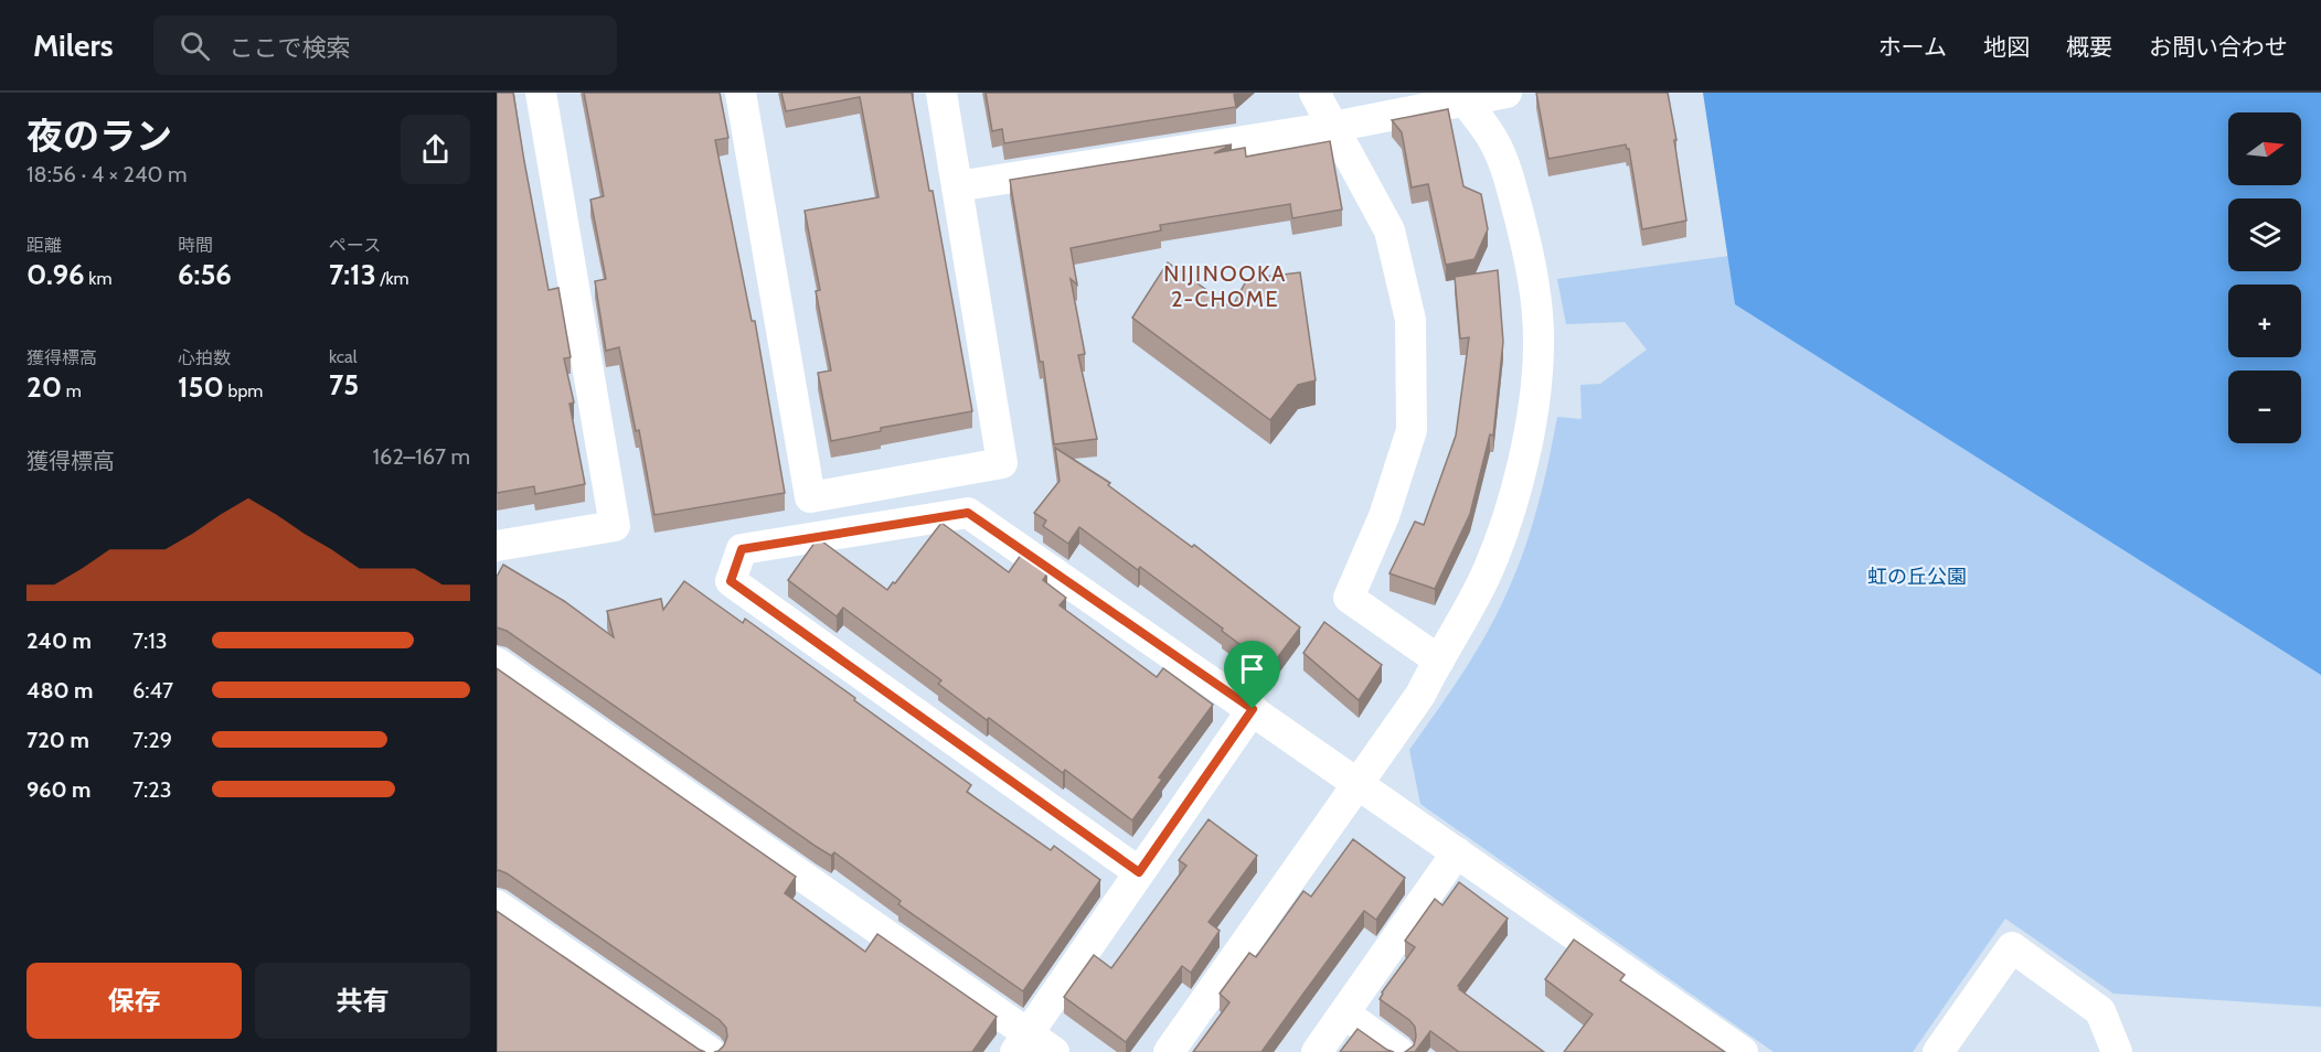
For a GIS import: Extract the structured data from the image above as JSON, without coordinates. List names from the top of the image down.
{
  "districts": ["NIJINOOKA 2-CHOME"],
  "parks": ["虹の丘公園"],
  "north": "right",
  "page": {
    "header": "Milers",
    "search": "ここで検索",
    "nav": [
      "ホーム",
      "地図",
      "概要",
      "お問い合わせ"
    ],
    "heading": ["夜のラン", "18:56 · 4 × 240 m"],
    "map_buttons": ["+", "−"],
    "stats": [
      ["距離", "0.96 km"],
      ["時間", "6:56"],
      ["ペース", "7:13 /km"],
      ["獲得標高", "20 m"],
      ["心拍数", "150 bpm"],
      ["kcal", "75"]
    ],
    "chart": ["獲得標高", "162–167 m"],
    "list": [
      {
        "name": "240 m",
        "note": "7:13"
      },
      {
        "name": "480 m",
        "note": "6:47"
      },
      {
        "name": "720 m",
        "note": "7:29"
      },
      {
        "name": "960 m",
        "note": "7:23"
      }
    ],
    "buttons": ["保存", "共有"]
  }
}
